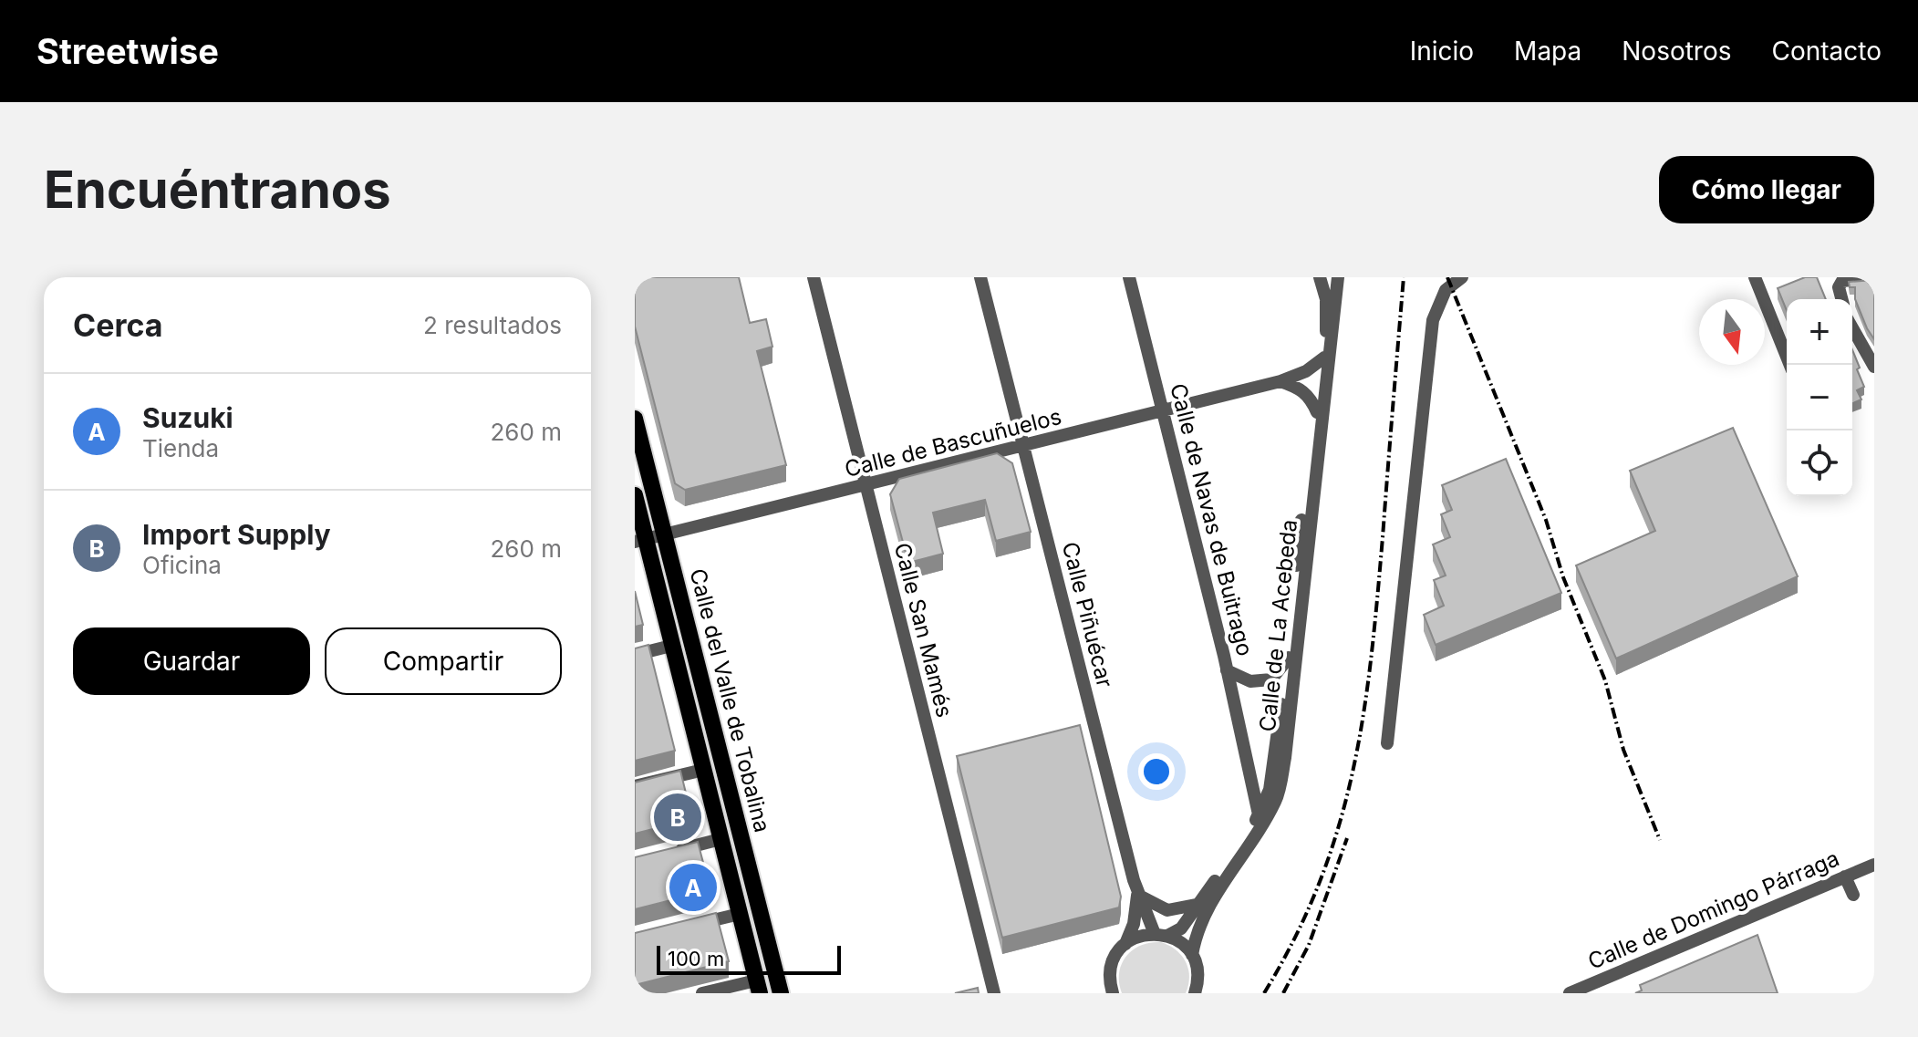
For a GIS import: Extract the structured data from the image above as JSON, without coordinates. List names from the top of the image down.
{
  "streets": {
    "main road": ["Calle del Valle de Tobalina"],
    "street": [
      "Calle de Bascuñuelos",
      "Calle de Navas de Buitrago",
      "Calle Piñuécar",
      "Calle de La Acebeda",
      "Calle San Mamés",
      "Calle de Domingo Párraga"
    ]
  },
  "crossings": [
    ["Calle de Bascuñuelos", "Calle de Navas de Buitrago"],
    ["Calle de Bascuñuelos", "Calle Piñuécar"],
    ["Calle de Bascuñuelos", "Calle de La Acebeda"],
    ["Calle de Bascuñuelos", "Calle San Mamés"],
    ["Calle de Bascuñuelos", "Calle del Valle de Tobalina"],
    ["Calle de Navas de Buitrago", "Calle de La Acebeda"],
    ["Calle Piñuécar", "Calle de La Acebeda"]
  ],
  "scale_bar": "100 m",
  "north": "bottom",
  "page": {
    "header": "Streetwise",
    "nav": [
      "Inicio",
      "Mapa",
      "Nosotros",
      "Contacto"
    ],
    "buttons": [
      "Cómo llegar",
      ["Guardar", "Compartir"]
    ],
    "title": "Encuéntranos",
    "heading": ["Cerca", "2 resultados"],
    "map_buttons": ["+", "−"],
    "list": [
      {
        "mark": "A",
        "name": "Suzuki",
        "note": "Tienda",
        "value": "260 m"
      },
      {
        "mark": "B",
        "name": "Import Supply",
        "note": "Oficina",
        "value": "260 m"
      }
    ],
    "pins": ["B", "A"],
    "scale": "100 m"
  }
}
